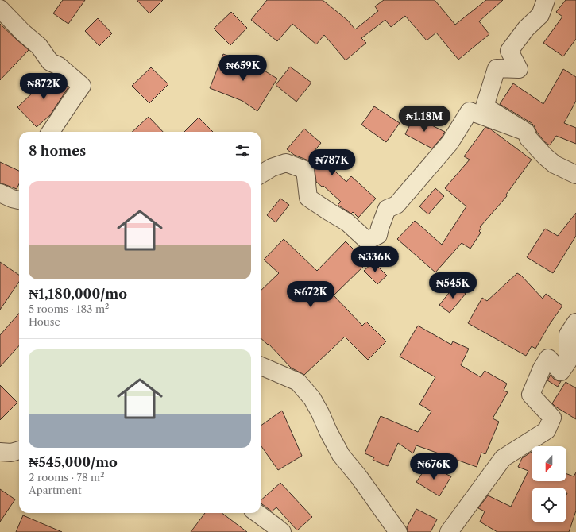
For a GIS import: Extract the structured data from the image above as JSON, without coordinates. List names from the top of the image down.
{
  "north": "bottom",
  "page": {
    "price": [
      "₦659K",
      "₦872K",
      "₦1.18M",
      "₦787K",
      "₦336K",
      "₦545K",
      "₦672K",
      "₦676K"
    ],
    "heading": "8 homes",
    "list": [
      {
        "name": "₦1,180,000/mo",
        "note": "5 rooms · 183 m² · House"
      },
      {
        "name": "₦545,000/mo",
        "note": "2 rooms · 78 m² · Apartment"
      }
    ]
  }
}
